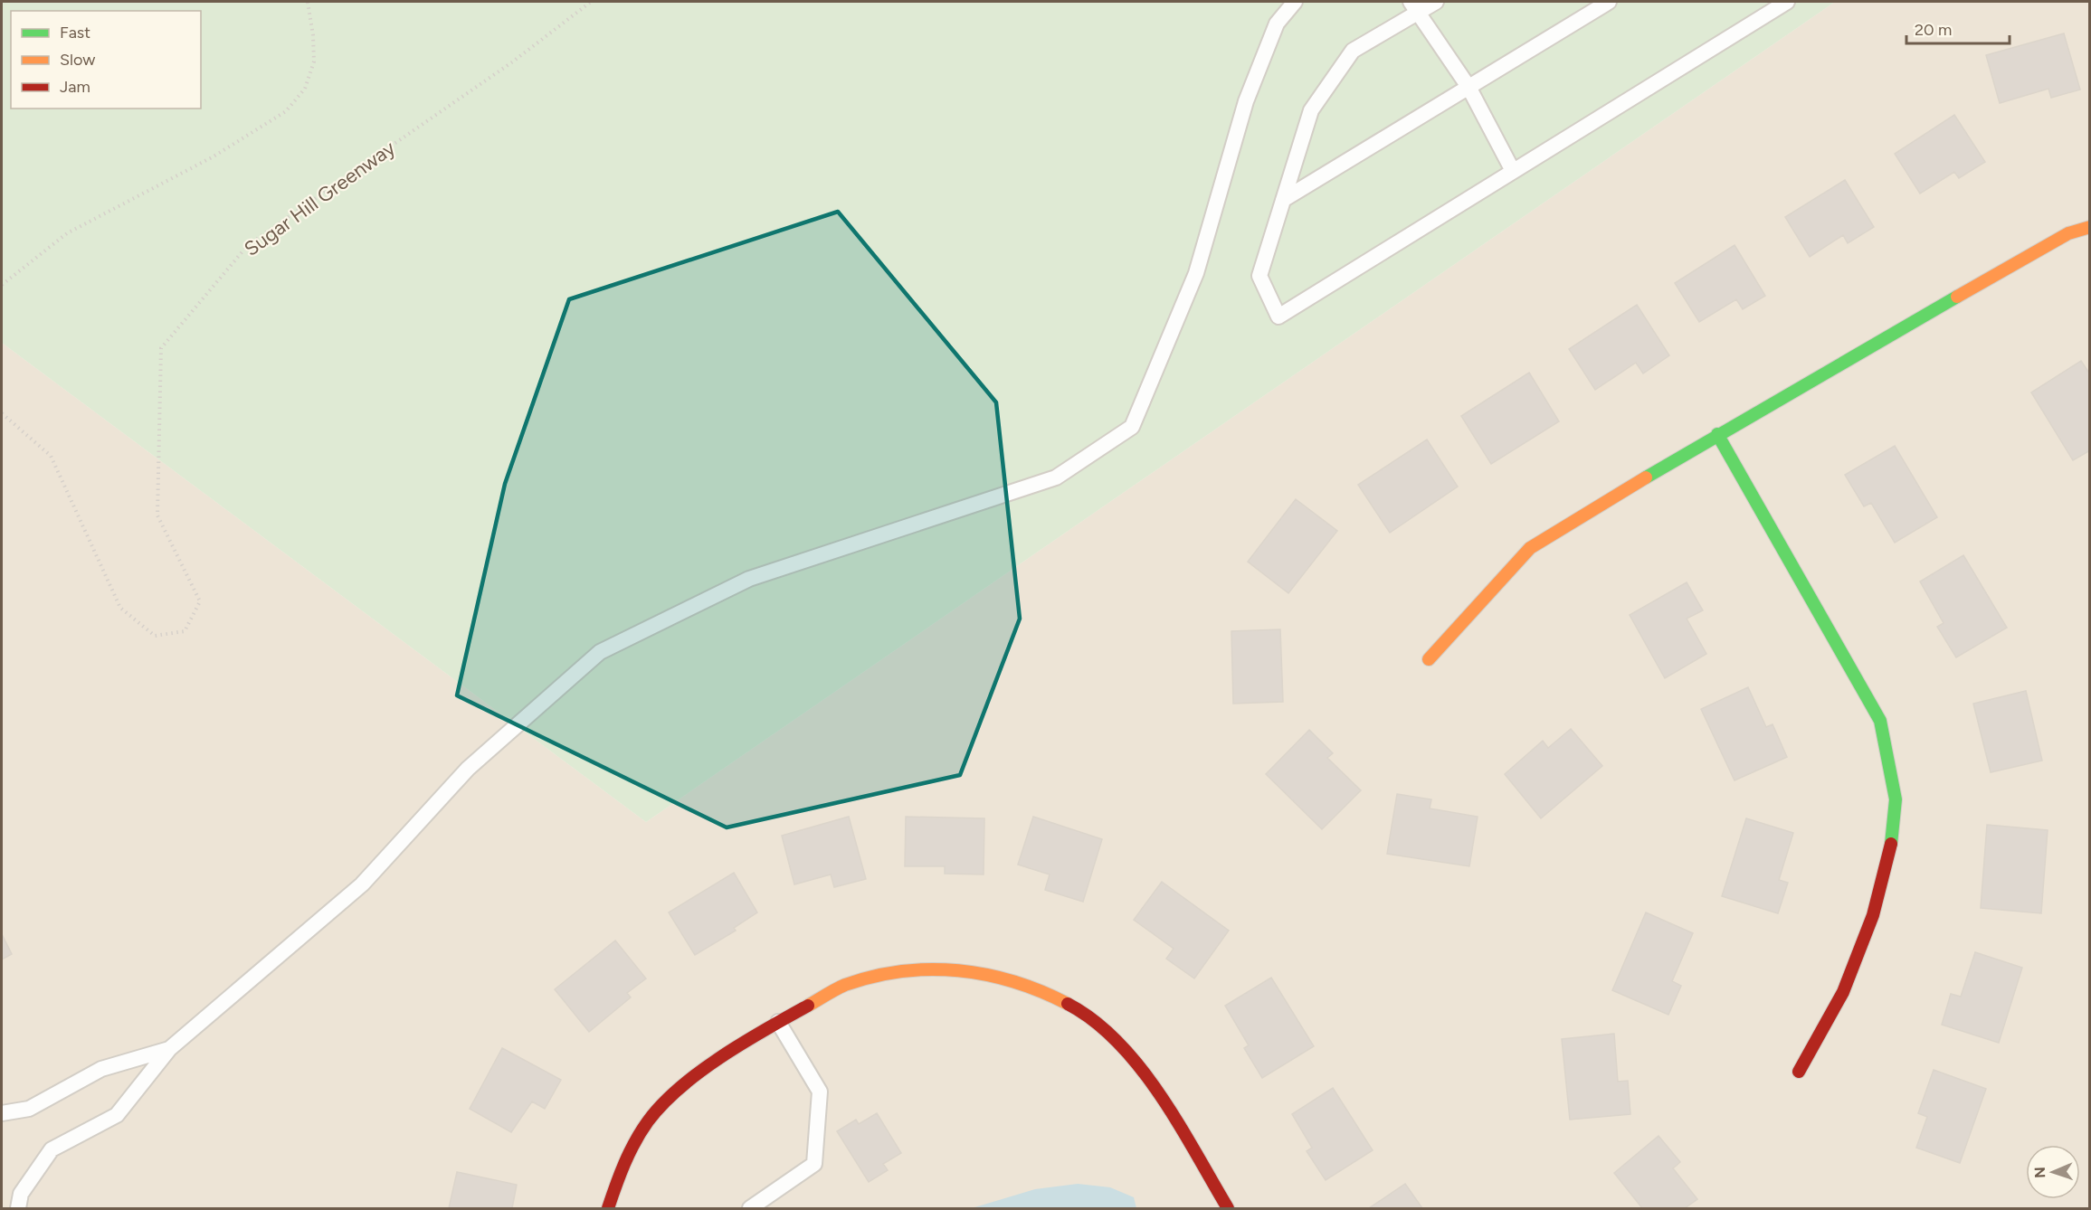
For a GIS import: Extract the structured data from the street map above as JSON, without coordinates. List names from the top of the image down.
{
  "streets": {
    "path": ["Sugar Hill Greenway"]
  },
  "legend": ["Fast", "Slow", "Jam"],
  "scale_bar": "20 m",
  "north": "left"
}
